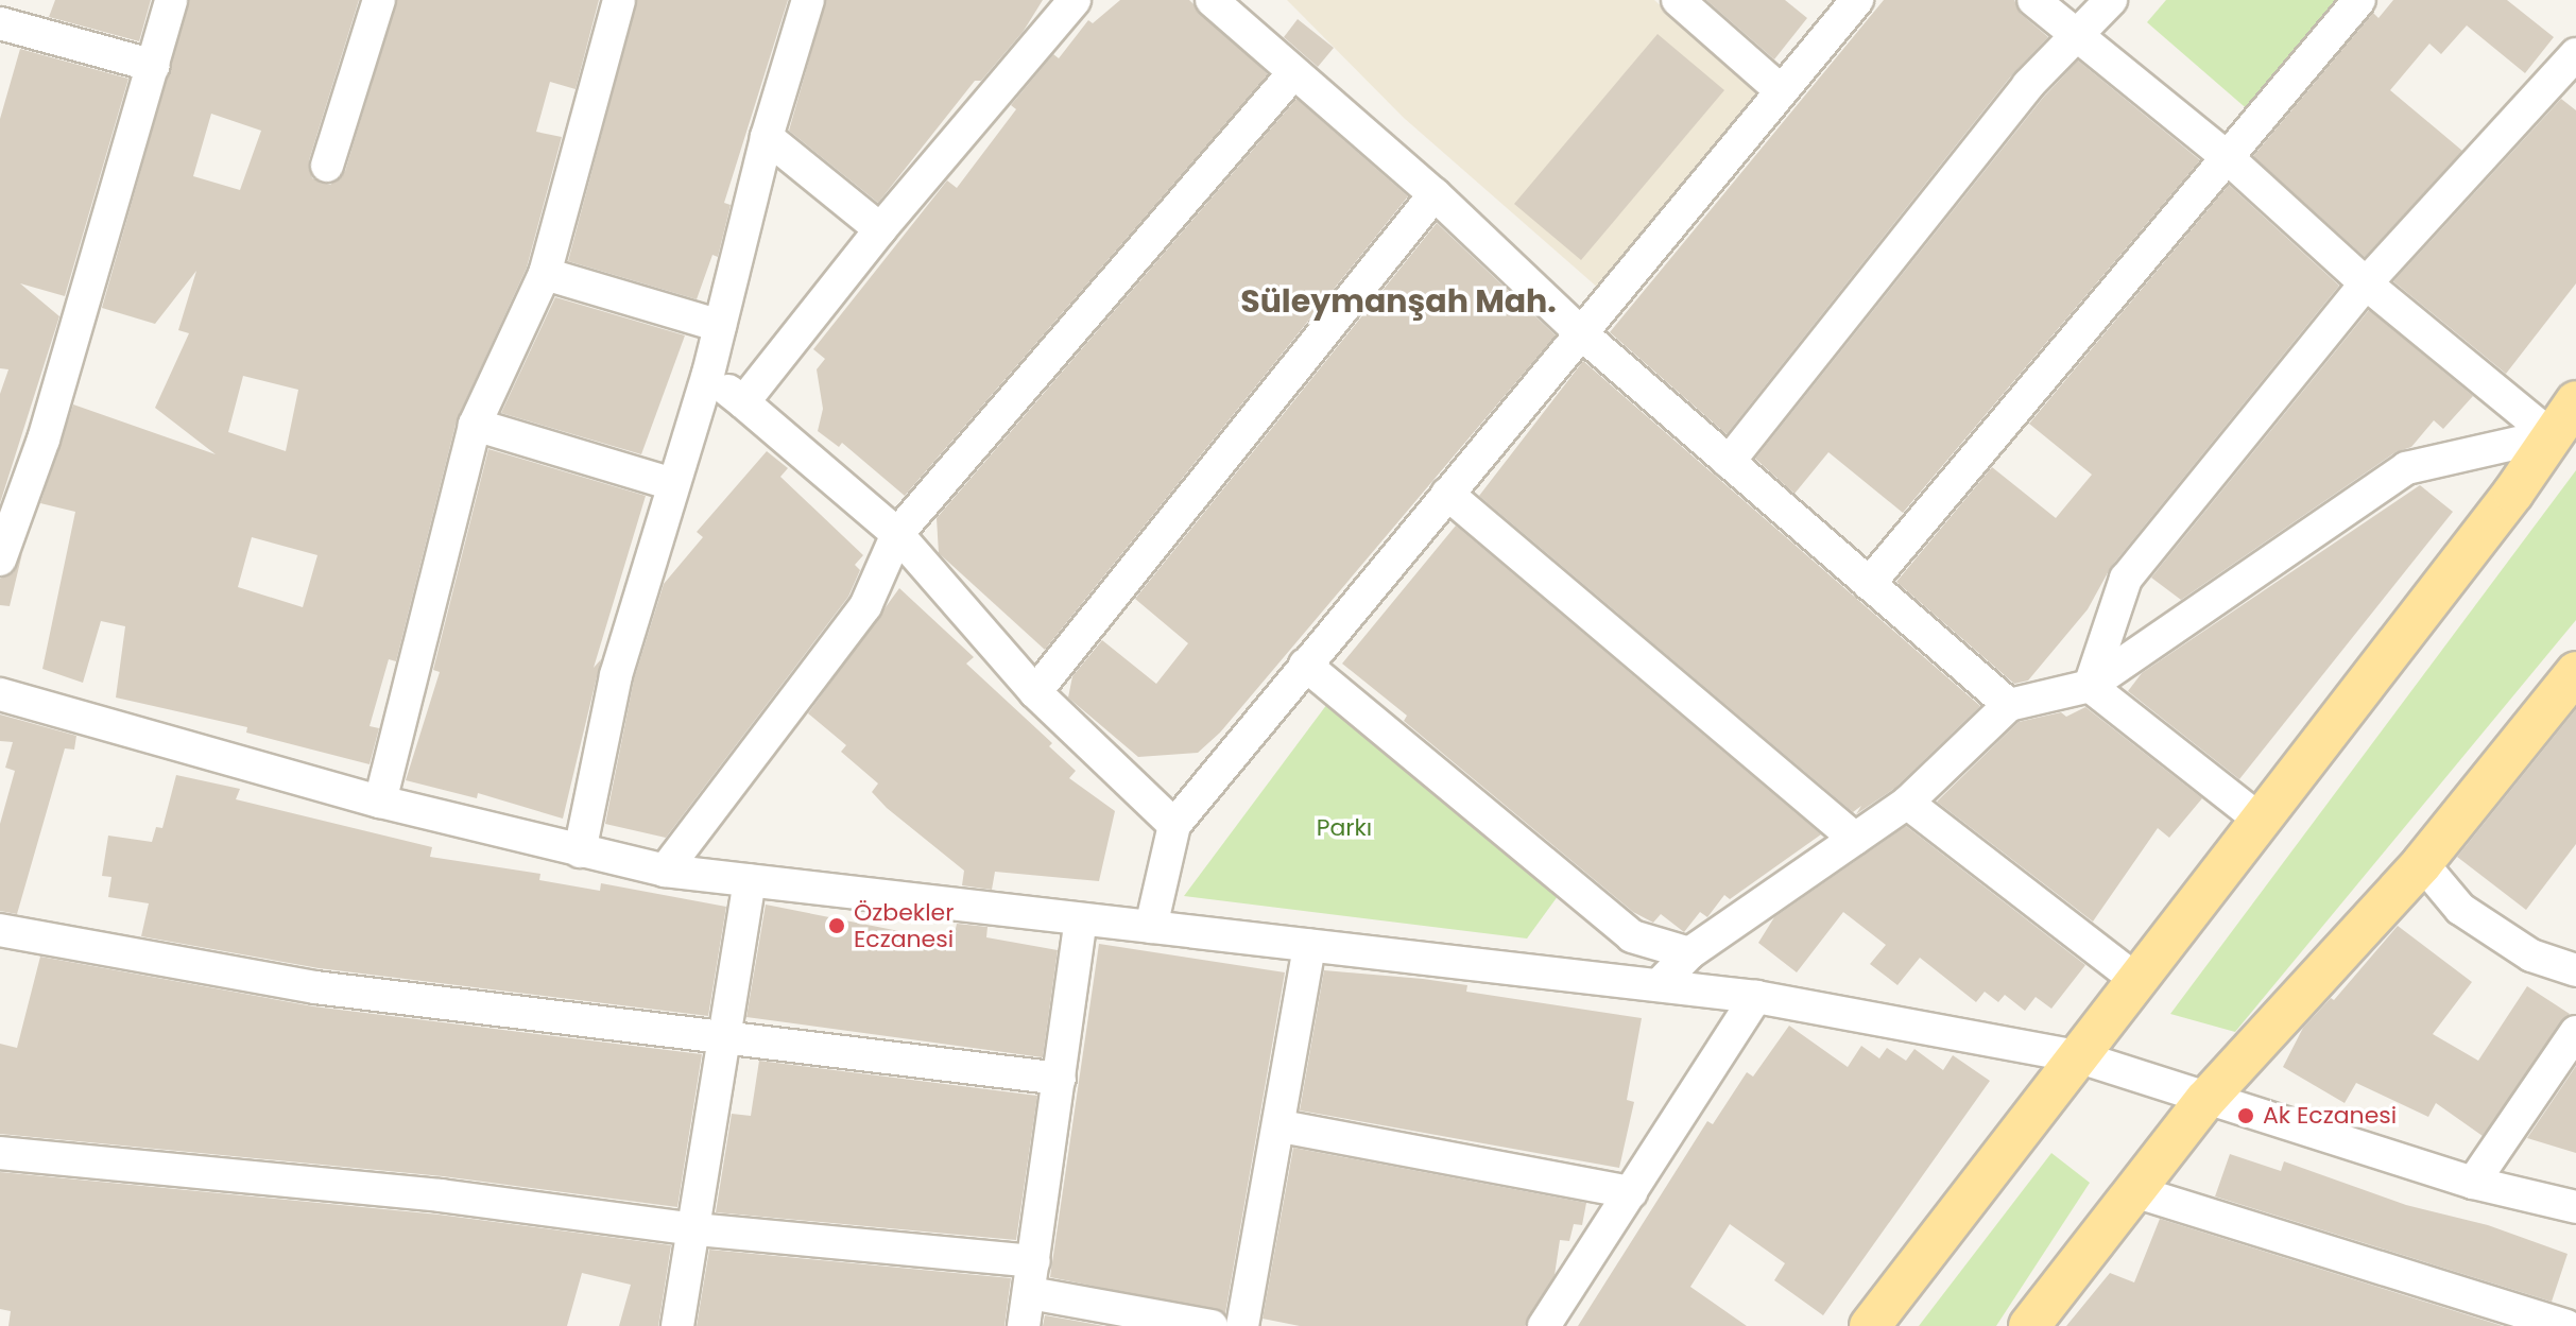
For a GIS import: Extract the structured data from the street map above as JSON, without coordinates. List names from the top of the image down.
{
  "districts": ["Süleymanşah Mah."],
  "parks": ["Parkı"],
  "places": ["Özbekler Eczanesi", "Ak Eczanesi"]
}
